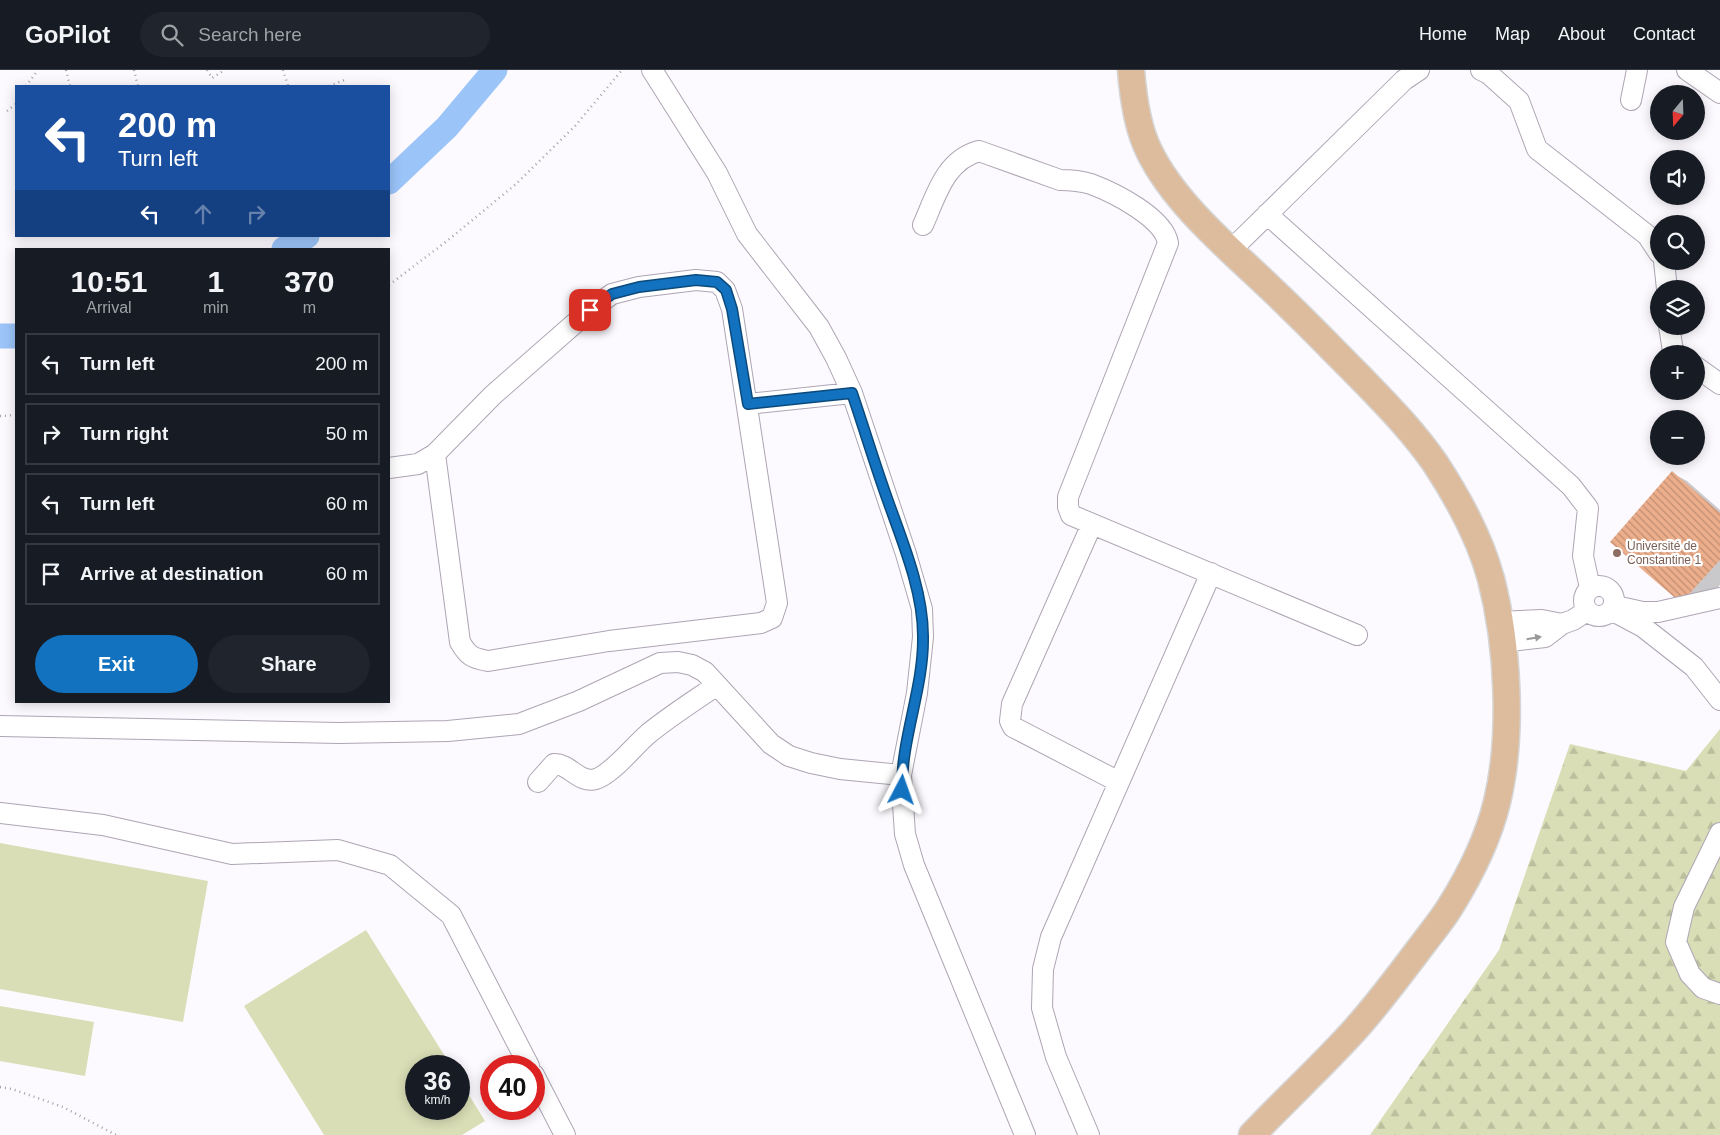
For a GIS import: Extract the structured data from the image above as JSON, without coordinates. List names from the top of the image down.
{
  "places": ["Université de Constantine 1"],
  "north": "bottom",
  "page": {
    "header": "GoPilot",
    "search": "Search here",
    "nav": [
      "Home",
      "Map",
      "About",
      "Contact"
    ],
    "map_buttons": ["+", "−"],
    "turn": ["200 m", "Turn left"],
    "eta": [
      "10:51",
      "Arrival",
      "1",
      "min",
      "370",
      "m"
    ],
    "list": [
      {
        "name": "Turn left",
        "value": "200 m"
      },
      {
        "name": "Turn right",
        "value": "50 m"
      },
      {
        "name": "Turn left",
        "value": "60 m"
      },
      {
        "name": "Arrive at destination",
        "value": "60 m"
      }
    ],
    "buttons": ["Exit", "Share"],
    "speed": "36 km/h",
    "limit": "40"
  }
}
